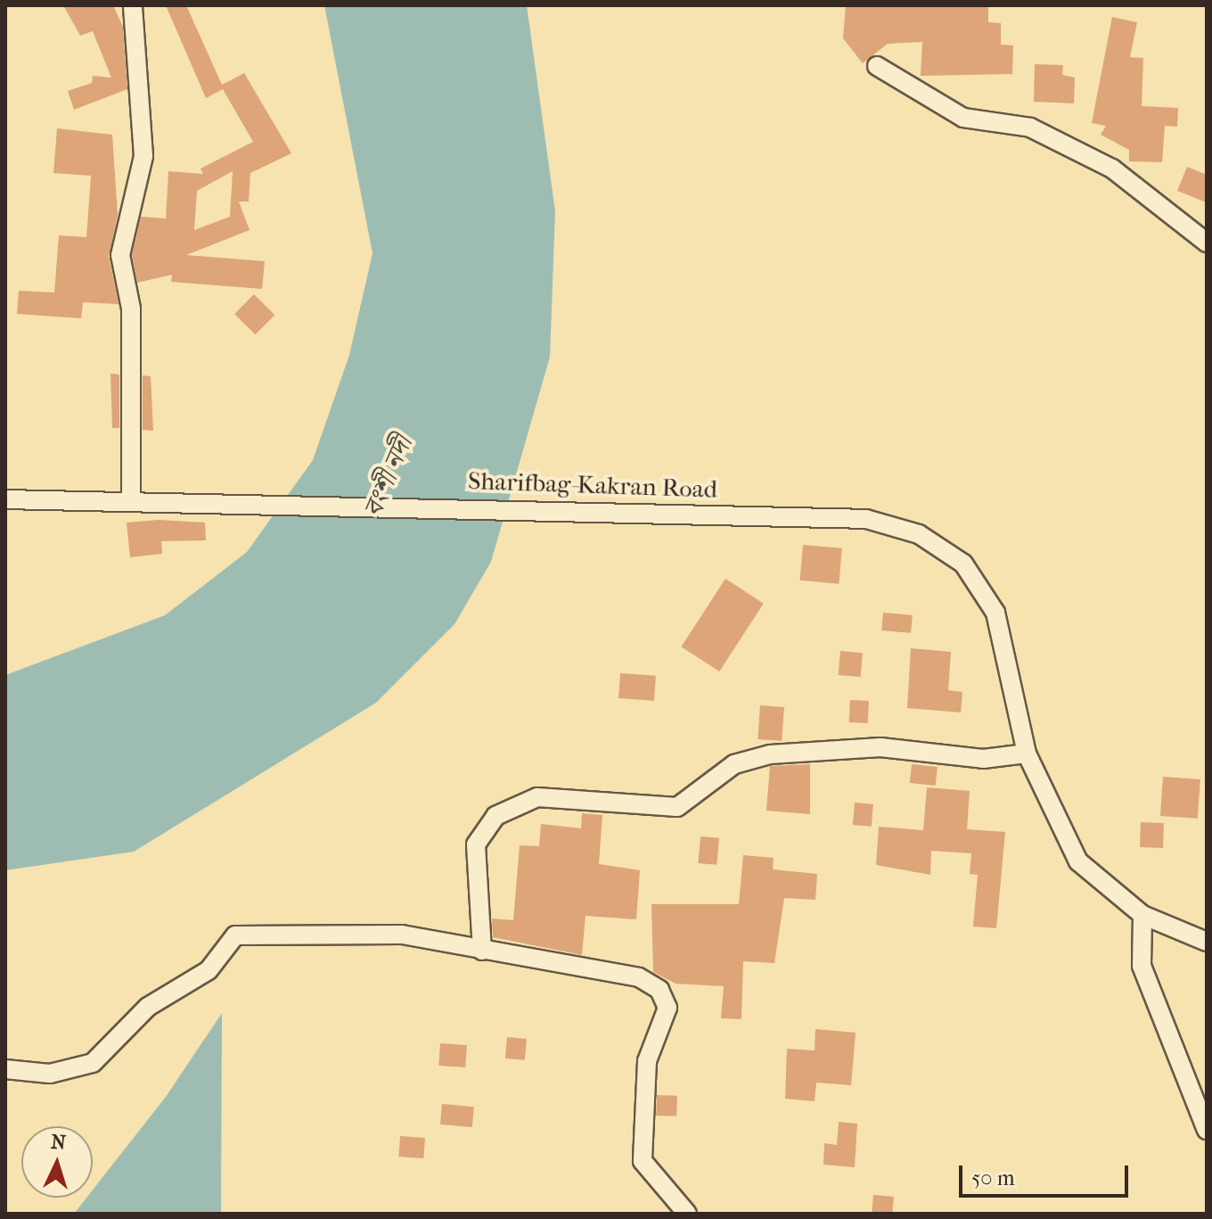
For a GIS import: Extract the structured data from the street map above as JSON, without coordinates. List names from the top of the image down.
{
  "streets": {
    "street": ["Sharifbag-Kakran Road"]
  },
  "water": ["বংশী নদী"],
  "scale_bar": "50 m",
  "north": "top"
}
